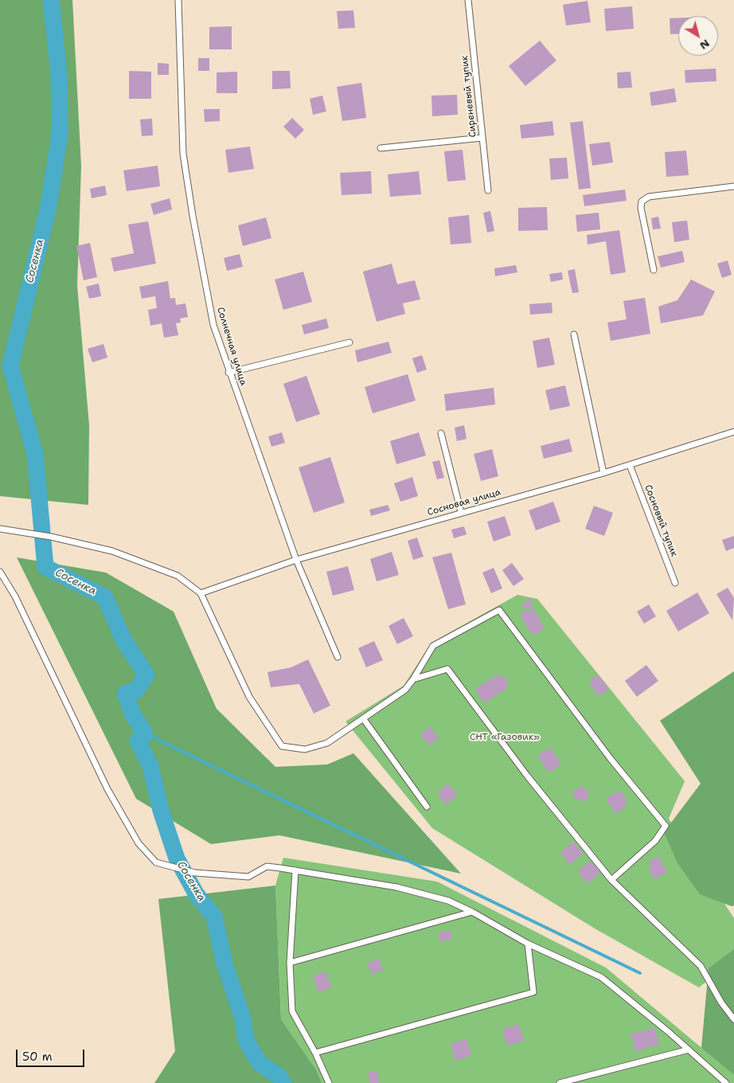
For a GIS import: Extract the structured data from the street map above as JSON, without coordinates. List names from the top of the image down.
{
  "streets": {
    "lane": [
      "Сиреневый тупик",
      "Солнечная улица",
      "Сосновая улица",
      "Сосновый тупик"
    ]
  },
  "crossings": [
    ["Солнечная улица", "Сосновая улица"],
    ["Сосновая улица", "Сосновый тупик"]
  ],
  "water": ["Сосенка"],
  "parks": ["СНТ «Газовик»"],
  "scale_bar": "50 m",
  "north": "bottom right"
}
